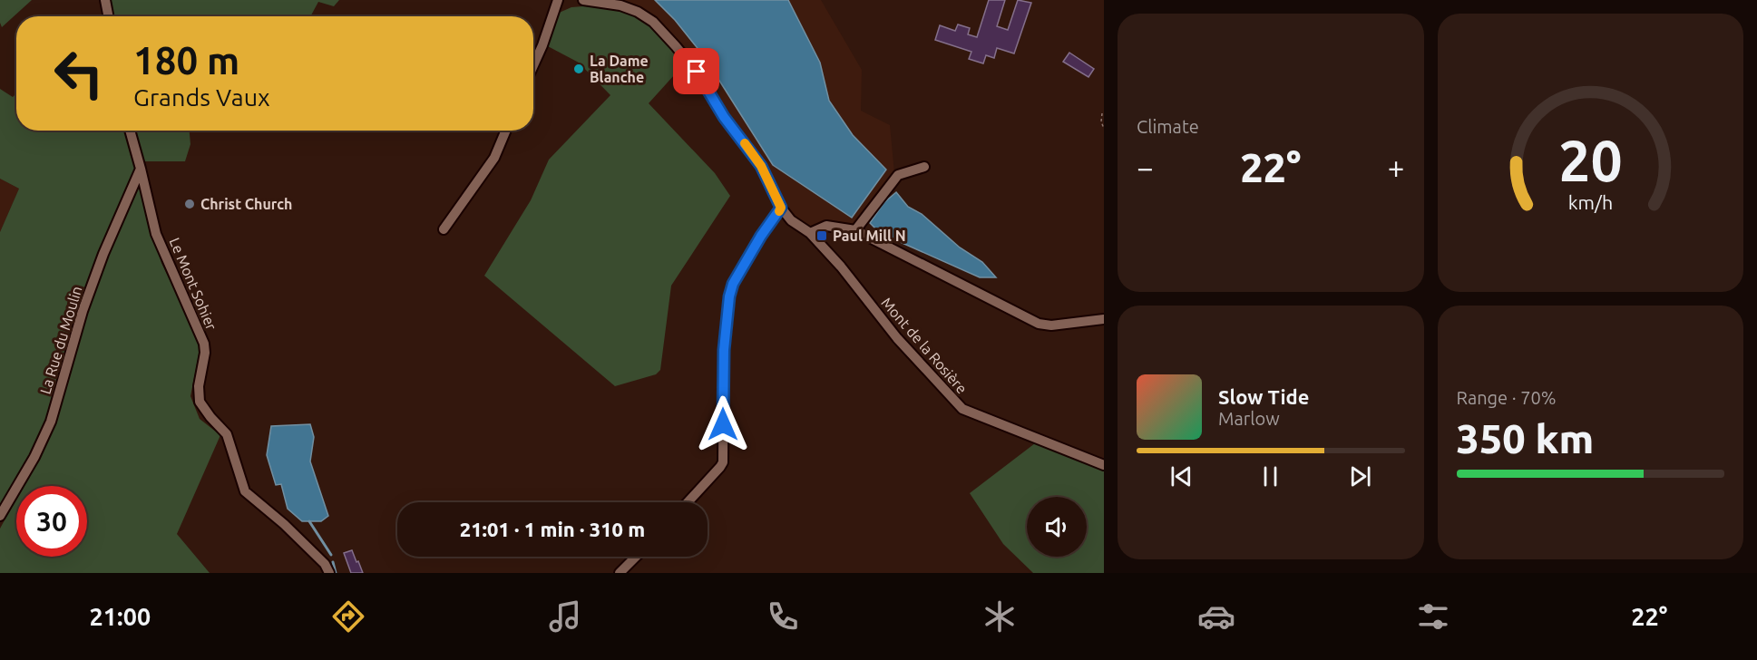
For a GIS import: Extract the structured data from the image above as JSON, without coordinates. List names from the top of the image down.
{
  "streets": {
    "street": ["Le Mont Sohier", "La Rue du Moulin", "Mont de la Rosière"]
  },
  "crossings": [
    ["Le Mont Sohier", "La Rue du Moulin"]
  ],
  "places": {
    "other": ["La Dame Blanche", "Christ Church"],
    "transit": ["Paul Mill N"]
  },
  "page": {
    "tile": [
      "Climate",
      ["Range · 70%", "350 km"]
    ],
    "turn": ["180 m", "Grands Vaux"],
    "heat": ["−", "22°", "+"],
    "song": ["Slow Tide", "Marlow"],
    "limit": "30",
    "trip": "21:01 · 1 min · 310 m",
    "tabs": ["21:00", "22°"],
    "gauge": ["20", "km/h"]
  }
}
